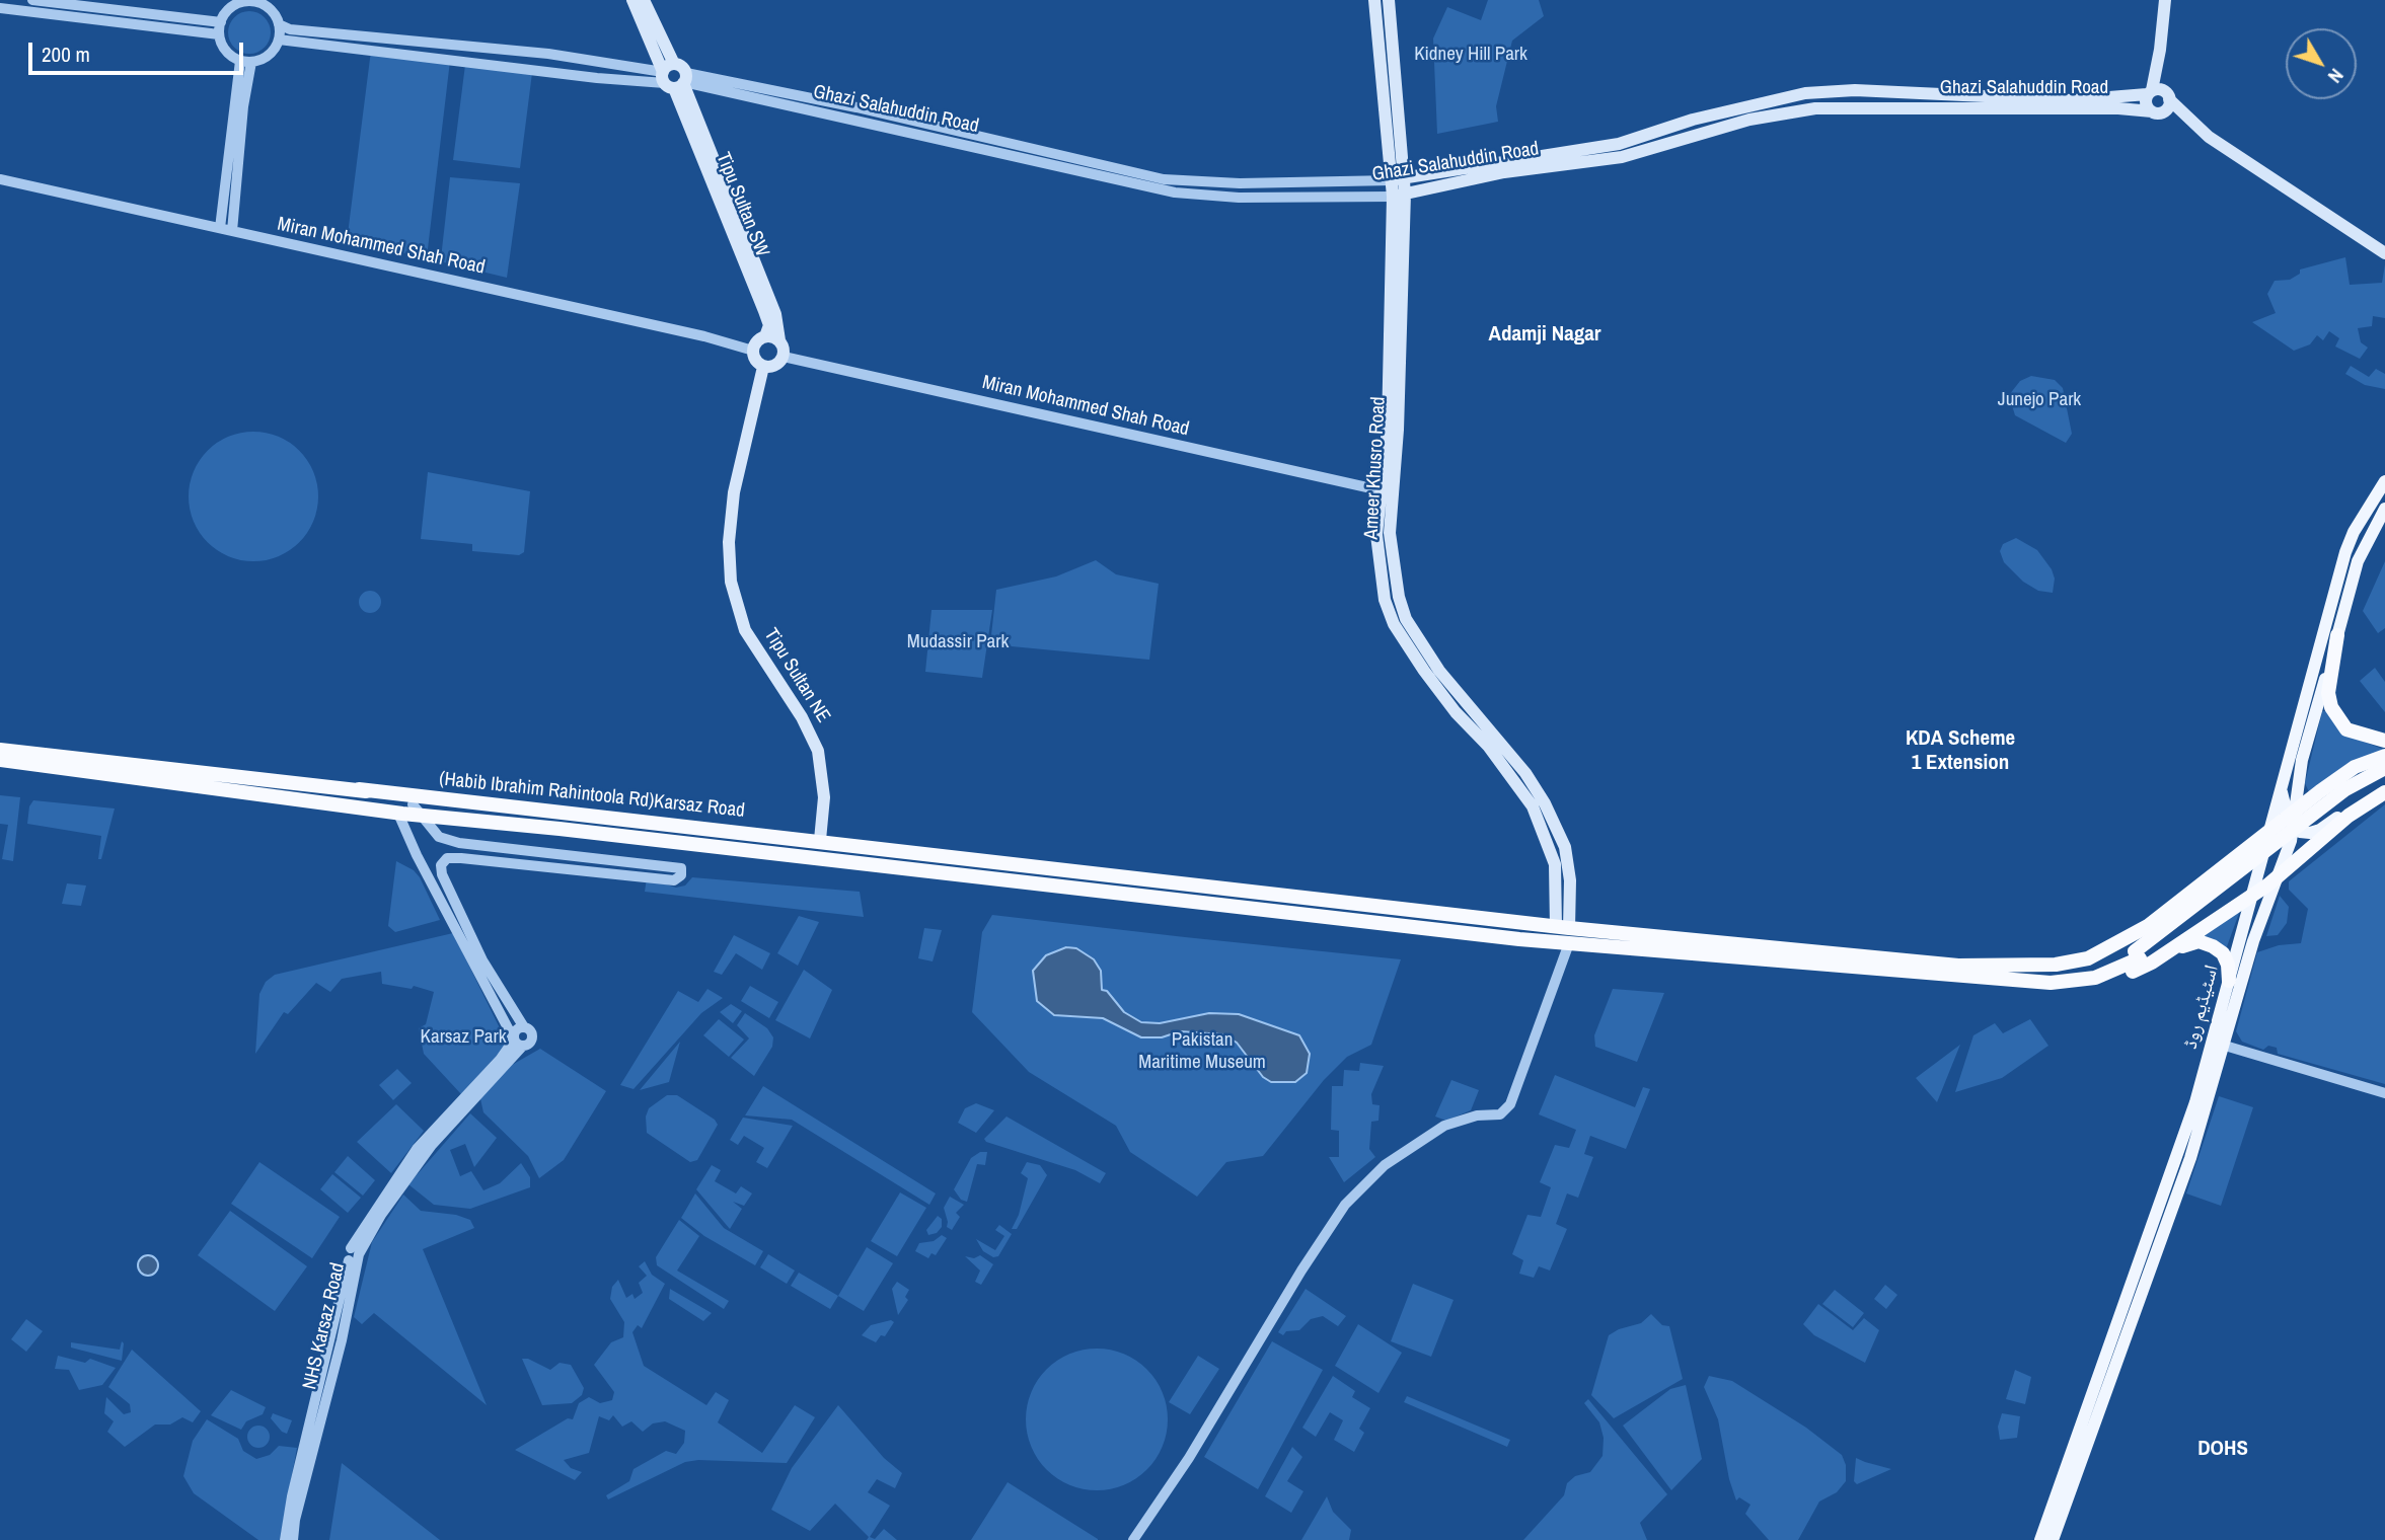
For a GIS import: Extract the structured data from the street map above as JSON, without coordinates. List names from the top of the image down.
{
  "streets": {
    "highway": ["(Habib Ibrahim Rahintoola Rd)Karsaz Road"],
    "main road": [
      "Ghazi Salahuddin Road",
      "Tipu Sultan SW",
      "Ameer Khusro Road",
      "Tipu Sultan NE",
      "اسٹیڈیم روڈ"
    ],
    "street": ["Miran Mohammed Shah Road", "NHS Karsaz Road"]
  },
  "crossings": [
    ["Ghazi Salahuddin Road", "Tipu Sultan SW"],
    ["Ghazi Salahuddin Road", "Ameer Khusro Road"],
    ["Tipu Sultan SW", "Miran Mohammed Shah Road"],
    ["Tipu Sultan SW", "Tipu Sultan NE"],
    ["Miran Mohammed Shah Road", "Ameer Khusro Road"],
    ["Miran Mohammed Shah Road", "Tipu Sultan NE"],
    ["Ameer Khusro Road", "(Habib Ibrahim Rahintoola Rd)Karsaz Road"],
    ["Tipu Sultan NE", "(Habib Ibrahim Rahintoola Rd)Karsaz Road"]
  ],
  "districts": ["Adamji Nagar", "KDA Scheme 1 Extension", "DOHS"],
  "parks": [
    "Kidney Hill Park",
    "Junejo Park",
    "Mudassir Park",
    "Karsaz Park",
    "Pakistan Maritime Museum"
  ],
  "scale_bar": "200 m",
  "north": "bottom right"
}
